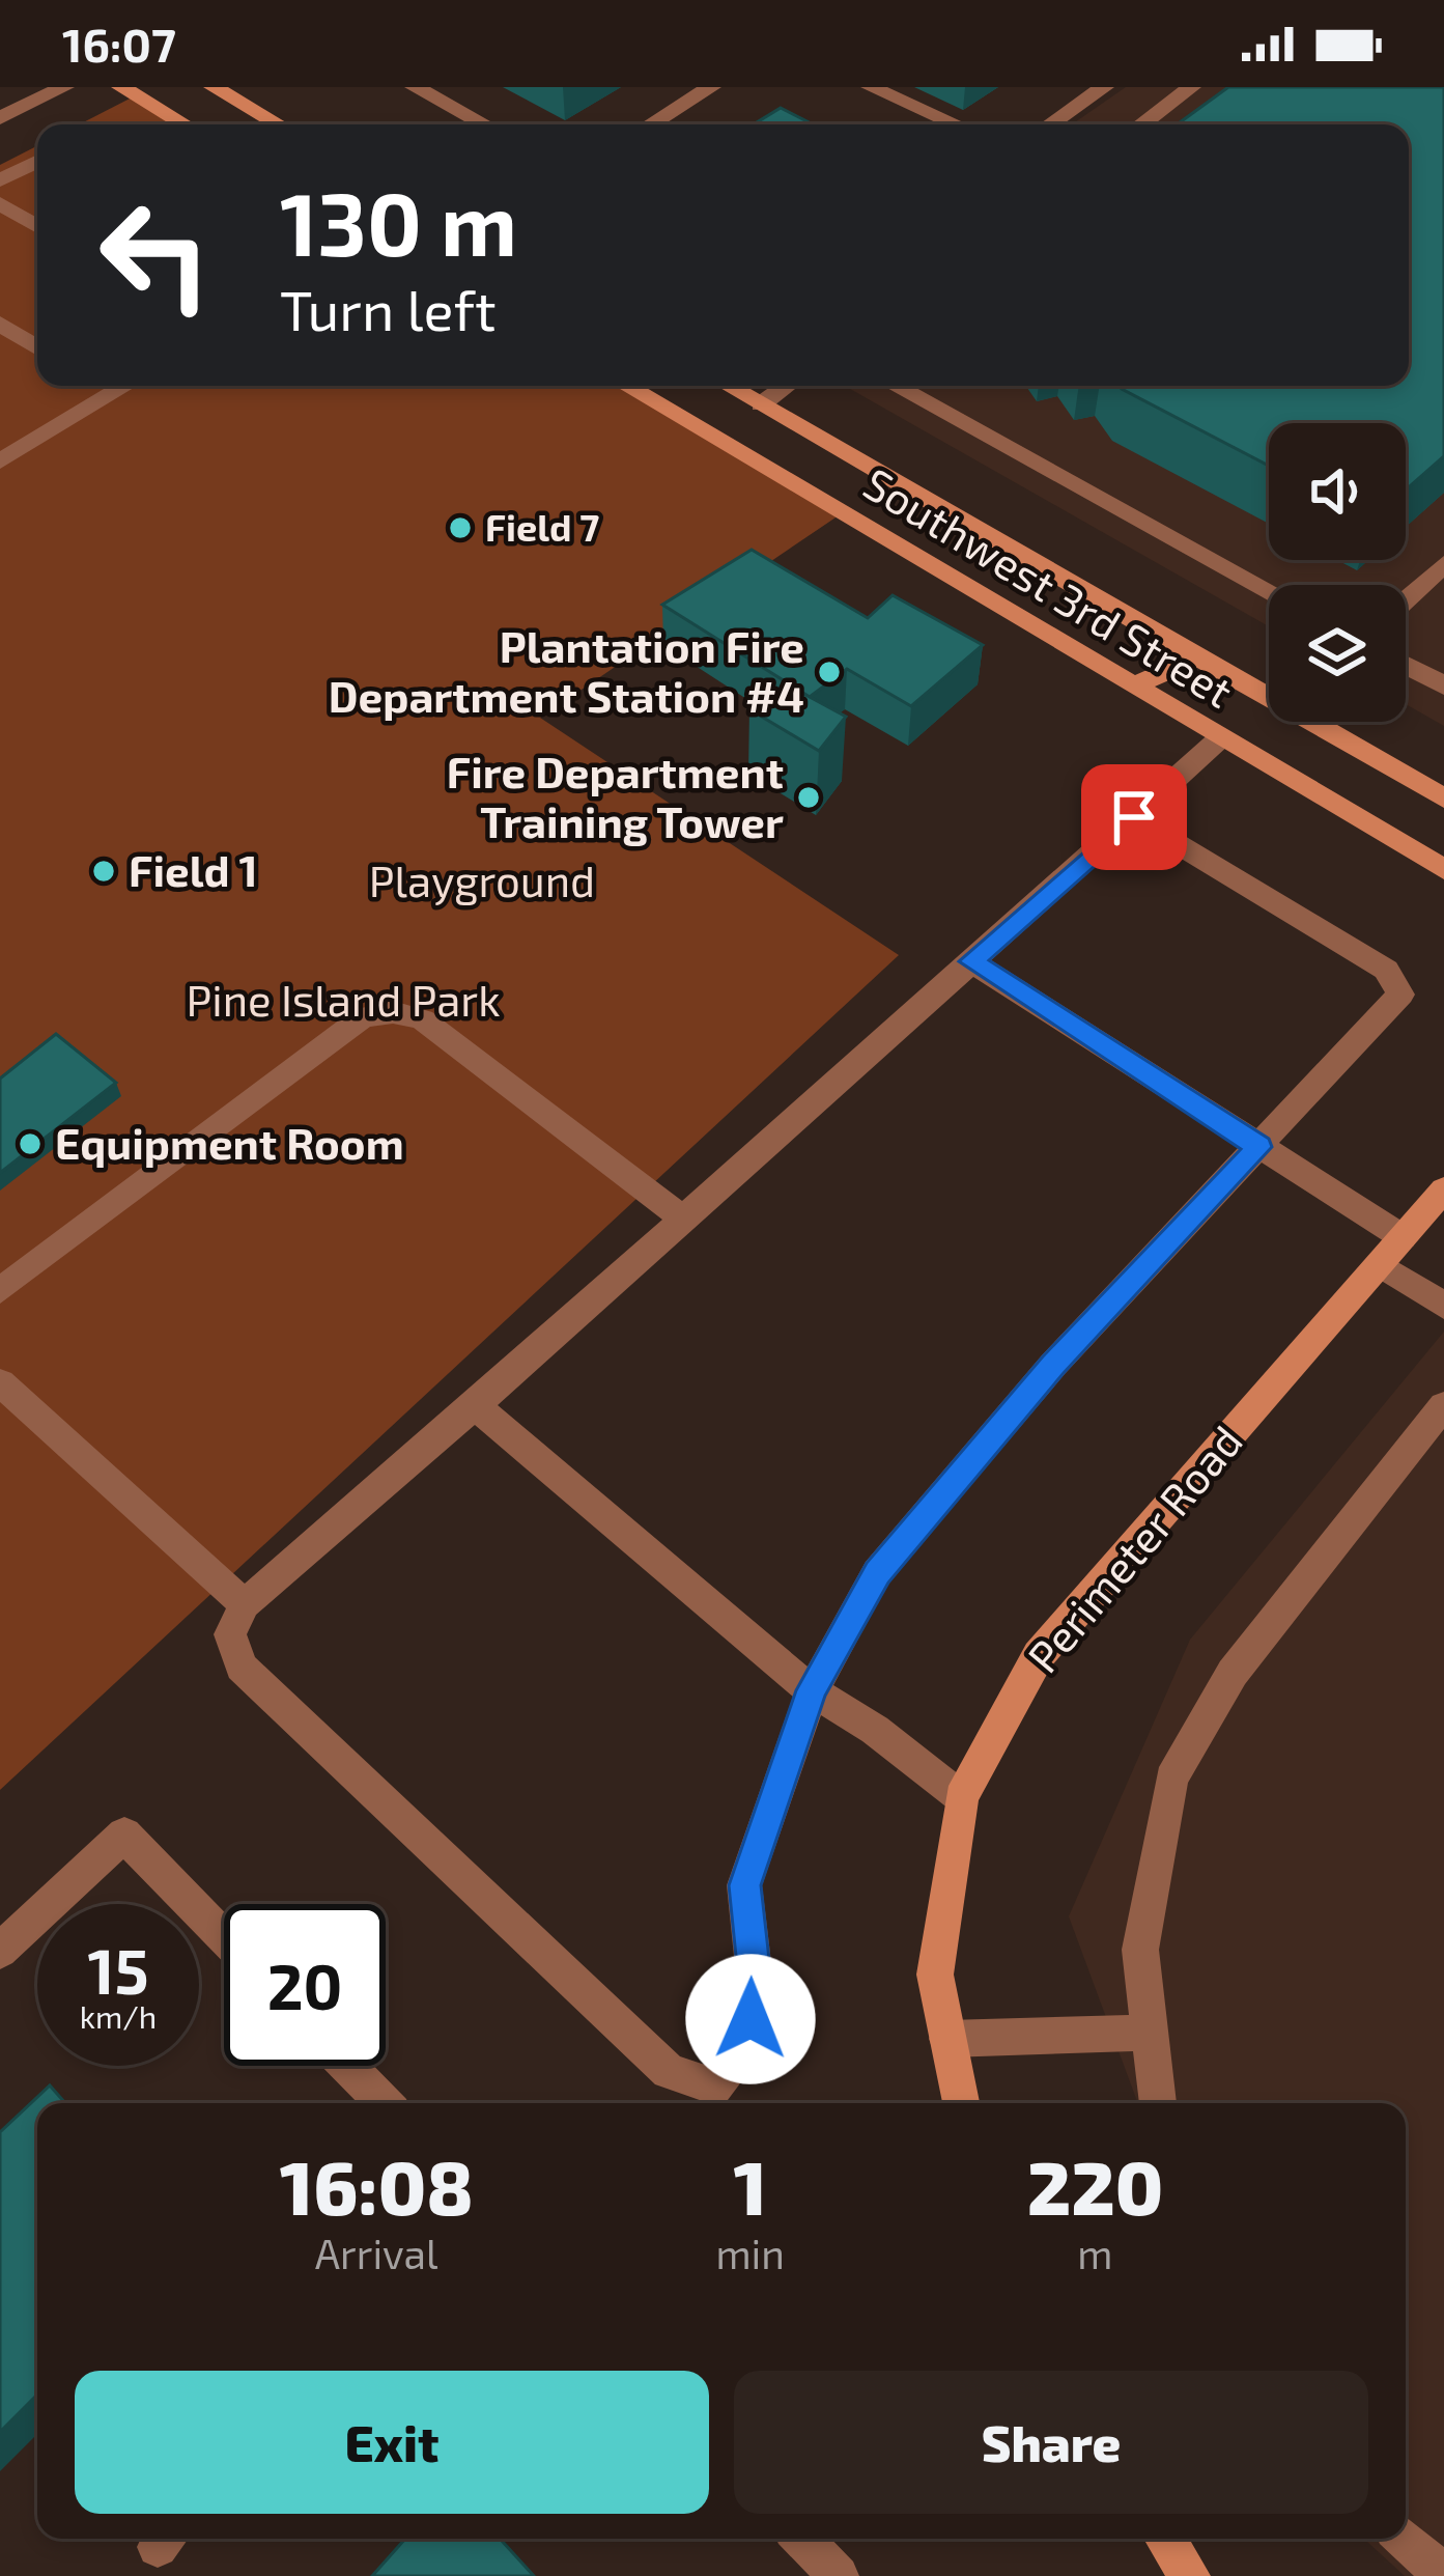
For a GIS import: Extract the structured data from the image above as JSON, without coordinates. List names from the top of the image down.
{
  "streets": {
    "street": ["Southwest 3rd Street", "Perimeter Road"]
  },
  "parks": ["Playground", "Pine Island Park"],
  "places": [
    "Field 7",
    "Plantation Fire Department Station #4",
    "Fire Department Training Tower",
    "Field 1",
    "Equipment Room"
  ],
  "page": {
    "status": "16:07",
    "turn": ["130 m", "Turn left"],
    "speed": "15 km/h",
    "limit": "20",
    "eta": [
      "16:08",
      "Arrival",
      "1",
      "min",
      "220",
      "m"
    ],
    "buttons": ["Exit", "Share"]
  }
}
